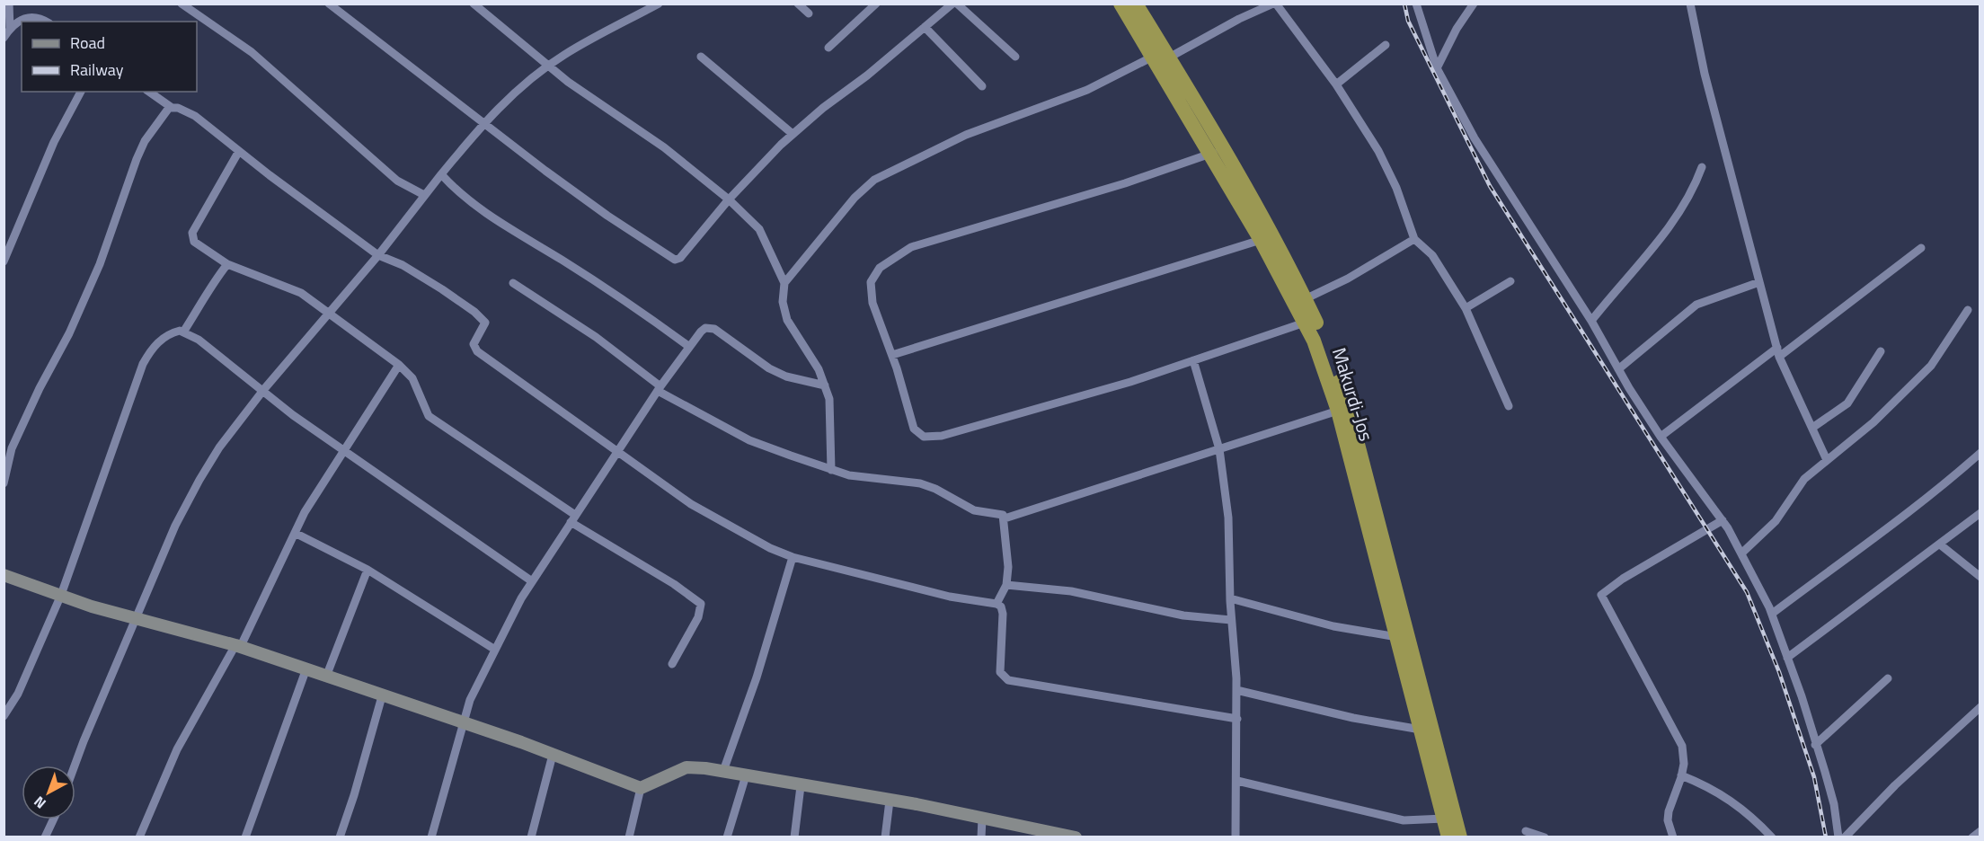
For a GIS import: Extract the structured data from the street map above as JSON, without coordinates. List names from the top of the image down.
{
  "streets": {
    "highway": ["Makurdi-Jos"]
  },
  "legend": ["Road", "Railway"],
  "north": "bottom left"
}
